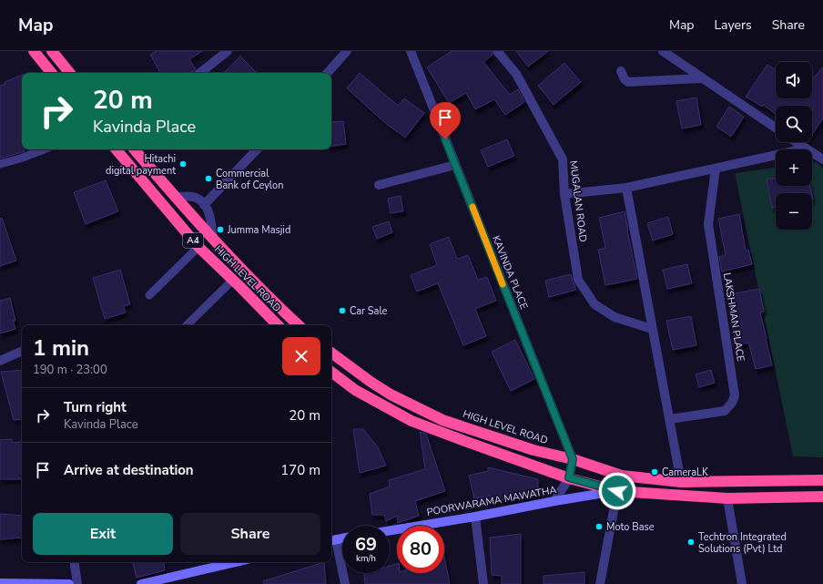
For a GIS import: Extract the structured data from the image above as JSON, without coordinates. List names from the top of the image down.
{
  "streets": {
    "highway": ["A4", "HIGH LEVEL ROAD"],
    "main road": ["POORWARAMA MAWATHA"],
    "street": ["MUGALAN ROAD", "KAVINDA PLACE", "LAKSHMAN PLACE"]
  },
  "crossings": [
    ["KAVINDA PLACE", "HIGH LEVEL ROAD"]
  ],
  "places": [
    "Hitachi digital payment",
    "Commercial Bank of Ceylon",
    "Jumma Masjid",
    "Car Sale",
    "CameraLK",
    "Moto Base",
    "Techtron Integrated Solutions (Pvt) Ltd"
  ],
  "page": {
    "header": "Map",
    "nav": ["Map", "Layers", "Share"],
    "map_buttons": ["+", "−"],
    "turn": ["20 m", "Kavinda Place"],
    "heading": ["1 min", "190 m · 23:00"],
    "list": [
      {
        "name": "Turn right",
        "note": "Kavinda Place",
        "value": "20 m"
      },
      {
        "name": "Arrive at destination",
        "value": "170 m"
      }
    ],
    "buttons": ["Exit", "Share"],
    "speed": "69 km/h",
    "limit": "80"
  }
}
